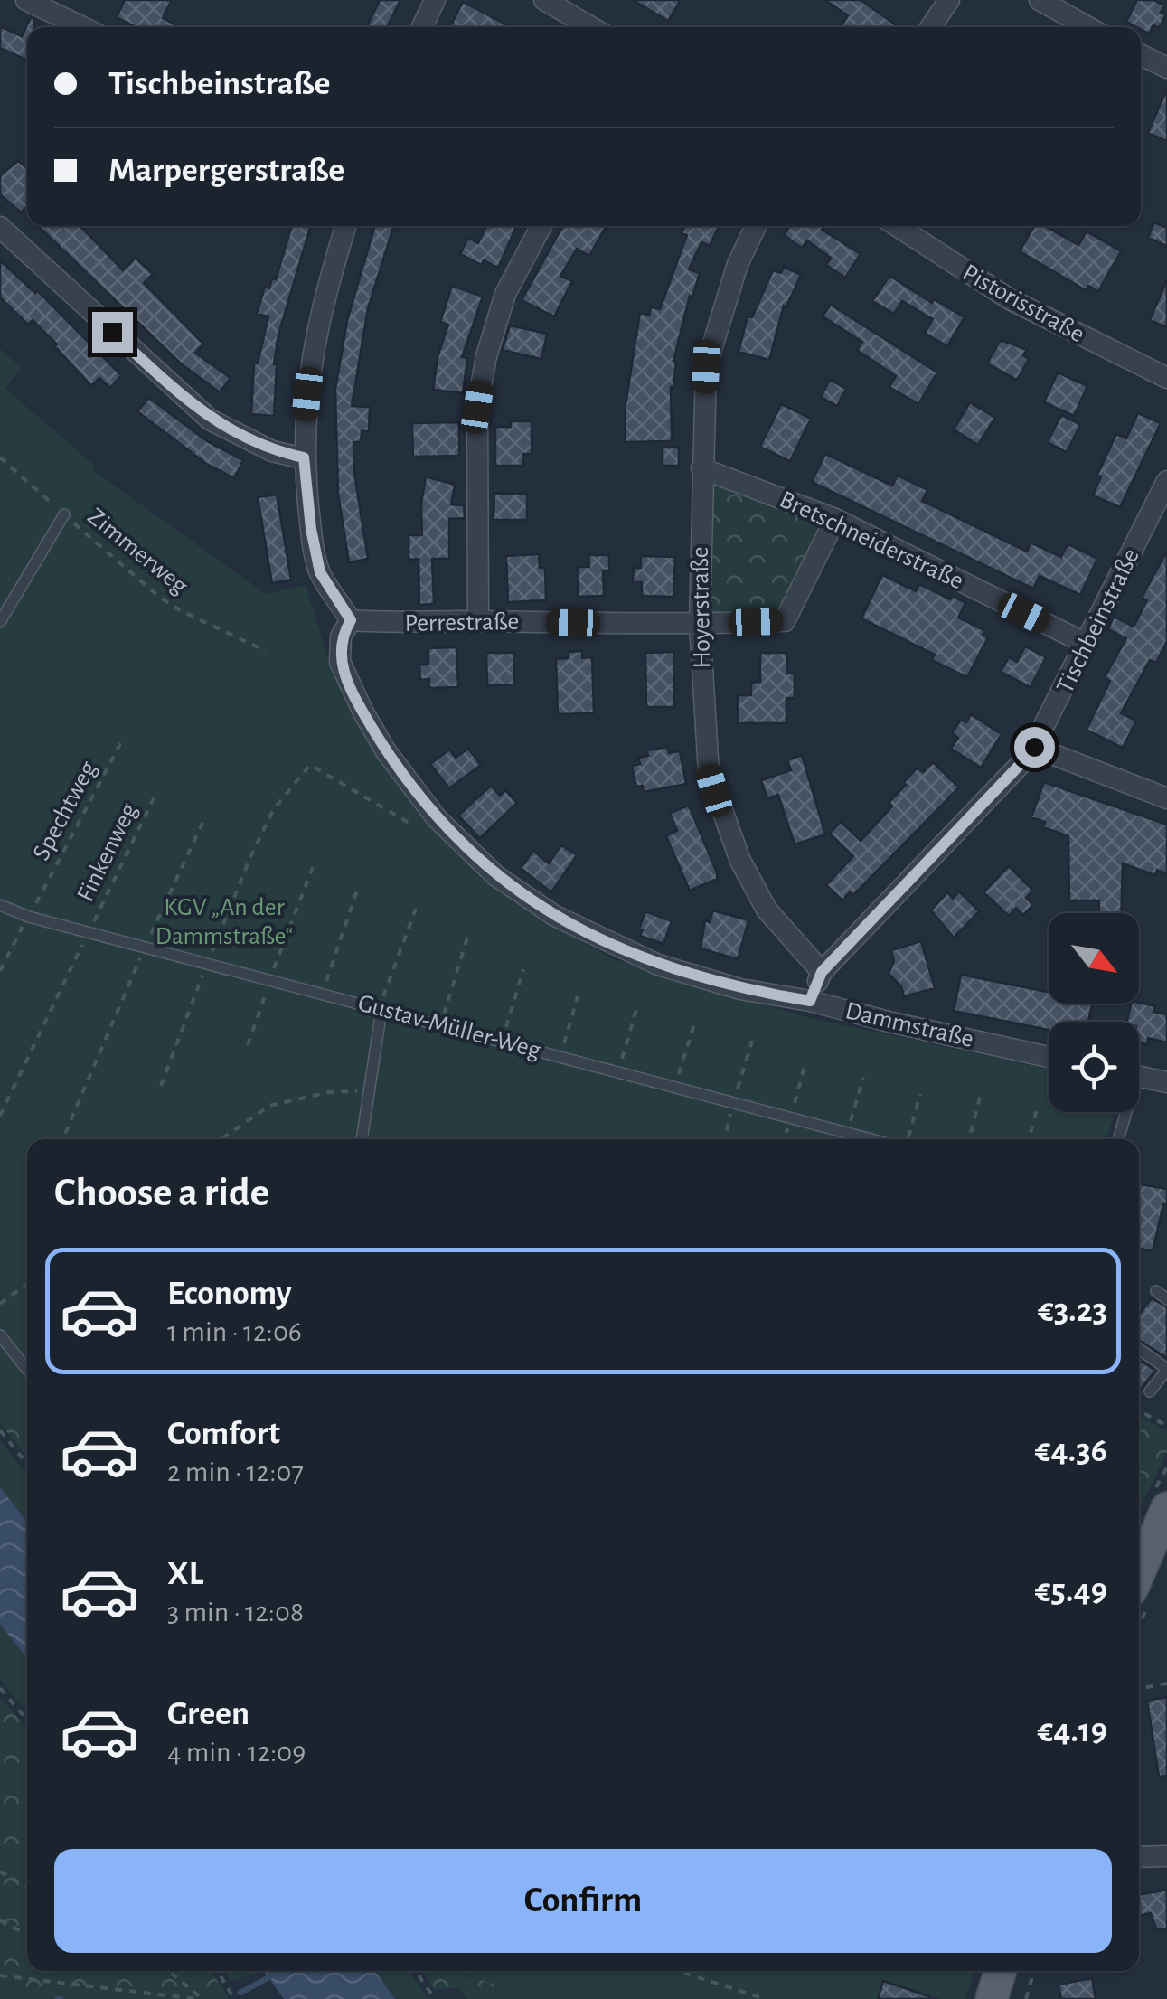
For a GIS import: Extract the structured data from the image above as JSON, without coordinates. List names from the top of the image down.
{
  "streets": {
    "street": [
      "Pistorisstraße",
      "Bretschneiderstraße",
      "Hoyerstraße",
      "Tischbeinstraße",
      "Perrestraße",
      "Dammstraße"
    ],
    "lane": ["Gustav-Müller-Weg"],
    "path": ["Zimmerweg", "Spechtweg", "Finkenweg"]
  },
  "crossings": [
    ["Bretschneiderstraße", "Hoyerstraße"],
    ["Bretschneiderstraße", "Tischbeinstraße"],
    ["Bretschneiderstraße", "Perrestraße"],
    ["Hoyerstraße", "Tischbeinstraße"],
    ["Hoyerstraße", "Perrestraße"],
    ["Tischbeinstraße", "Dammstraße"],
    ["Perrestraße", "Dammstraße"]
  ],
  "parks": ["KGV „An der Dammstraße“"],
  "north": "bottom right",
  "page": {
    "banner": ["Tischbeinstraße", "Marpergerstraße"],
    "heading": "Choose a ride",
    "list": [
      {
        "name": "Economy",
        "note": "1 min · 12:06",
        "value": "€3.23"
      },
      {
        "name": "Comfort",
        "note": "2 min · 12:07",
        "value": "€4.36"
      },
      {
        "name": "XL",
        "note": "3 min · 12:08",
        "value": "€5.49"
      },
      {
        "name": "Green",
        "note": "4 min · 12:09",
        "value": "€4.19"
      }
    ],
    "buttons": "Confirm"
  }
}
